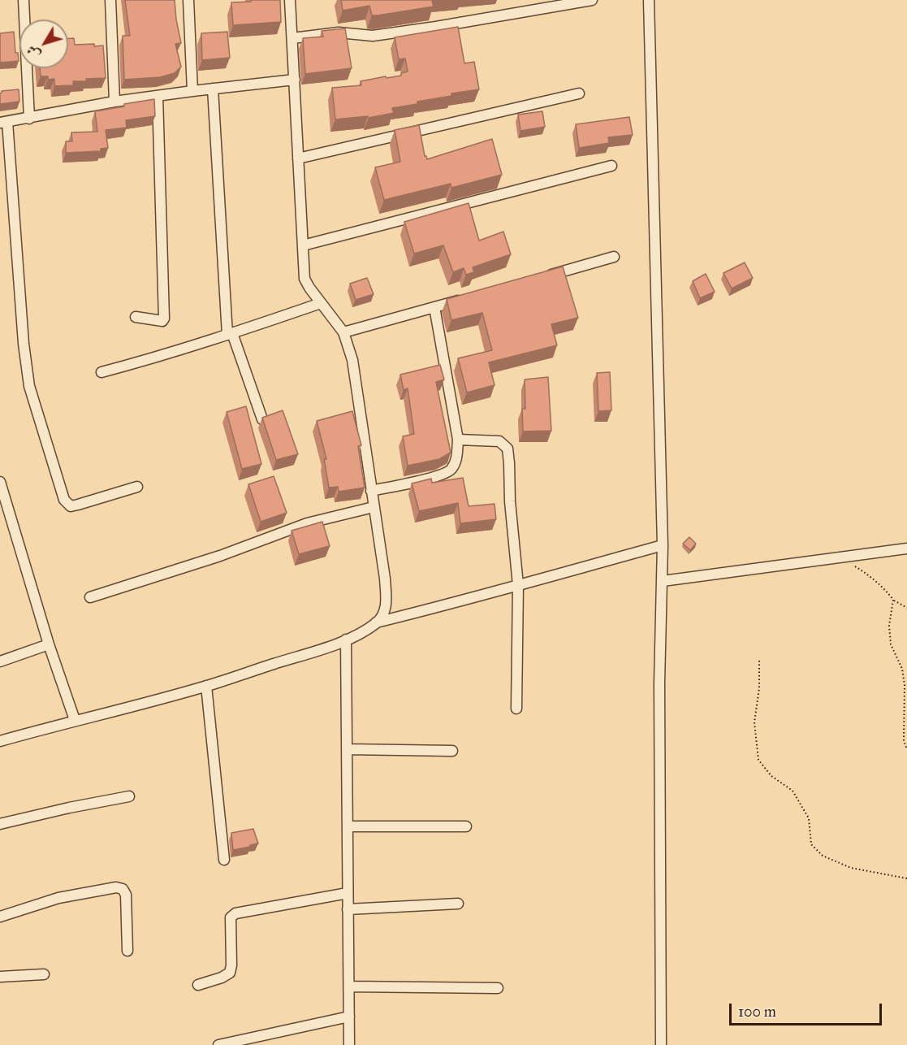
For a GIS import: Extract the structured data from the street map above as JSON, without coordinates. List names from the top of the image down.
{
  "scale_bar": "100 m",
  "north": "bottom left"
}
